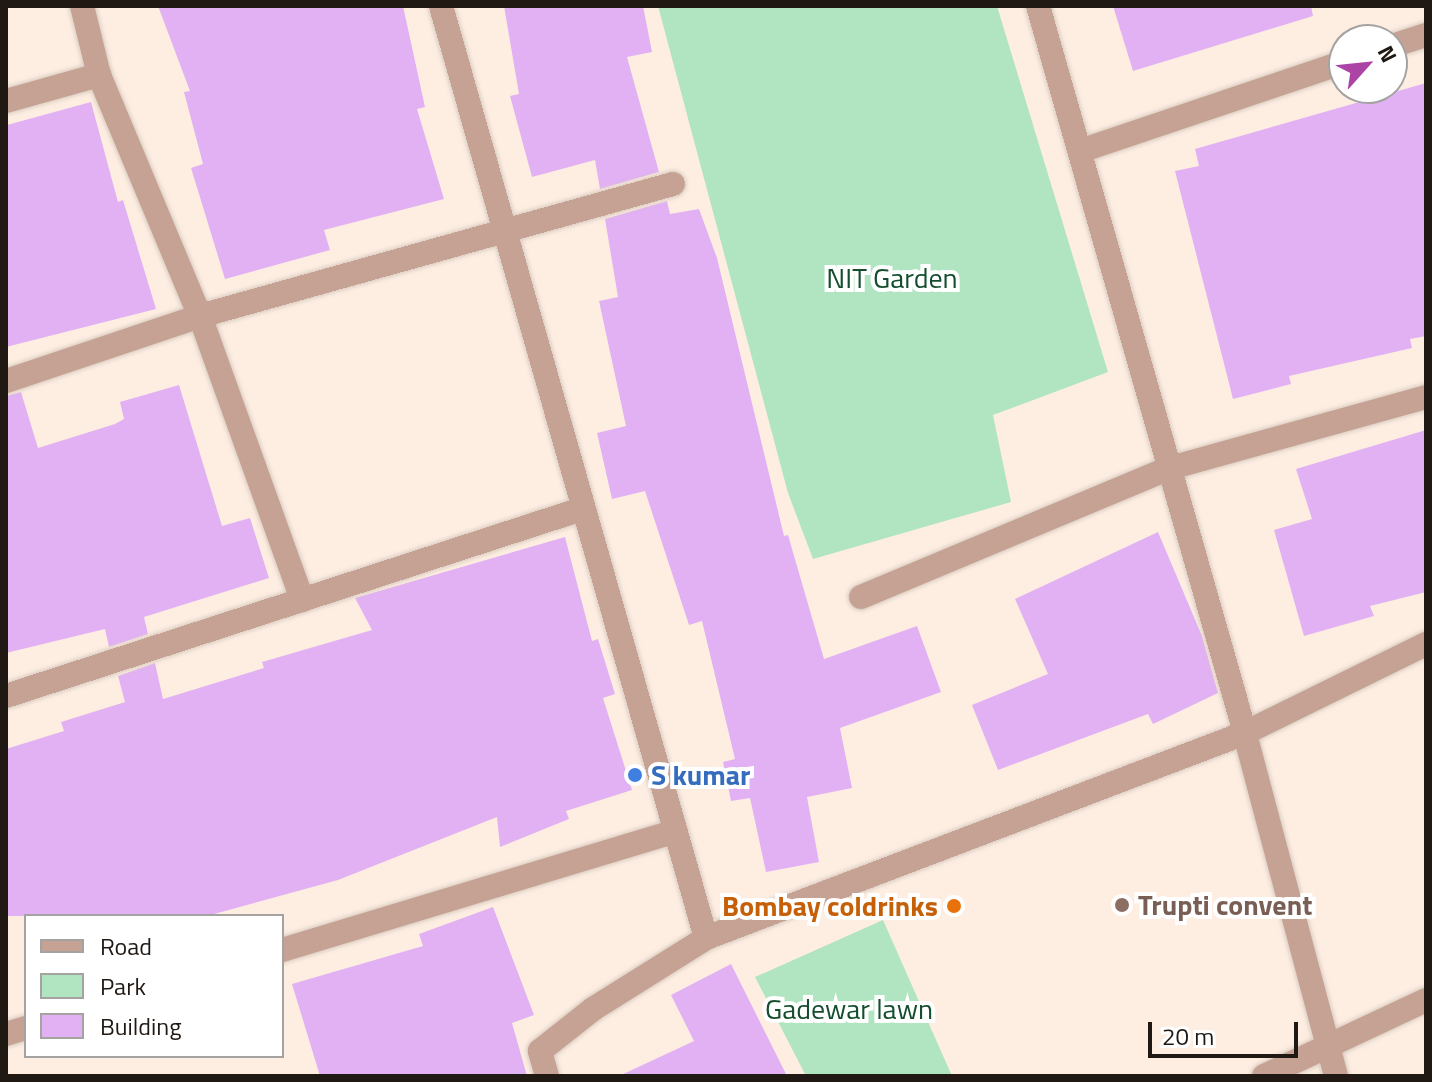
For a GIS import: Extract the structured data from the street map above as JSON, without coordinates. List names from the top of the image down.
{
  "parks": ["NIT Garden", "Gadewar lawn"],
  "places": ["S kumar", "Trupti convent", "Bombay coldrinks"],
  "legend": ["Road", "Park", "Building"],
  "scale_bar": "20 m",
  "north": "top right"
}
